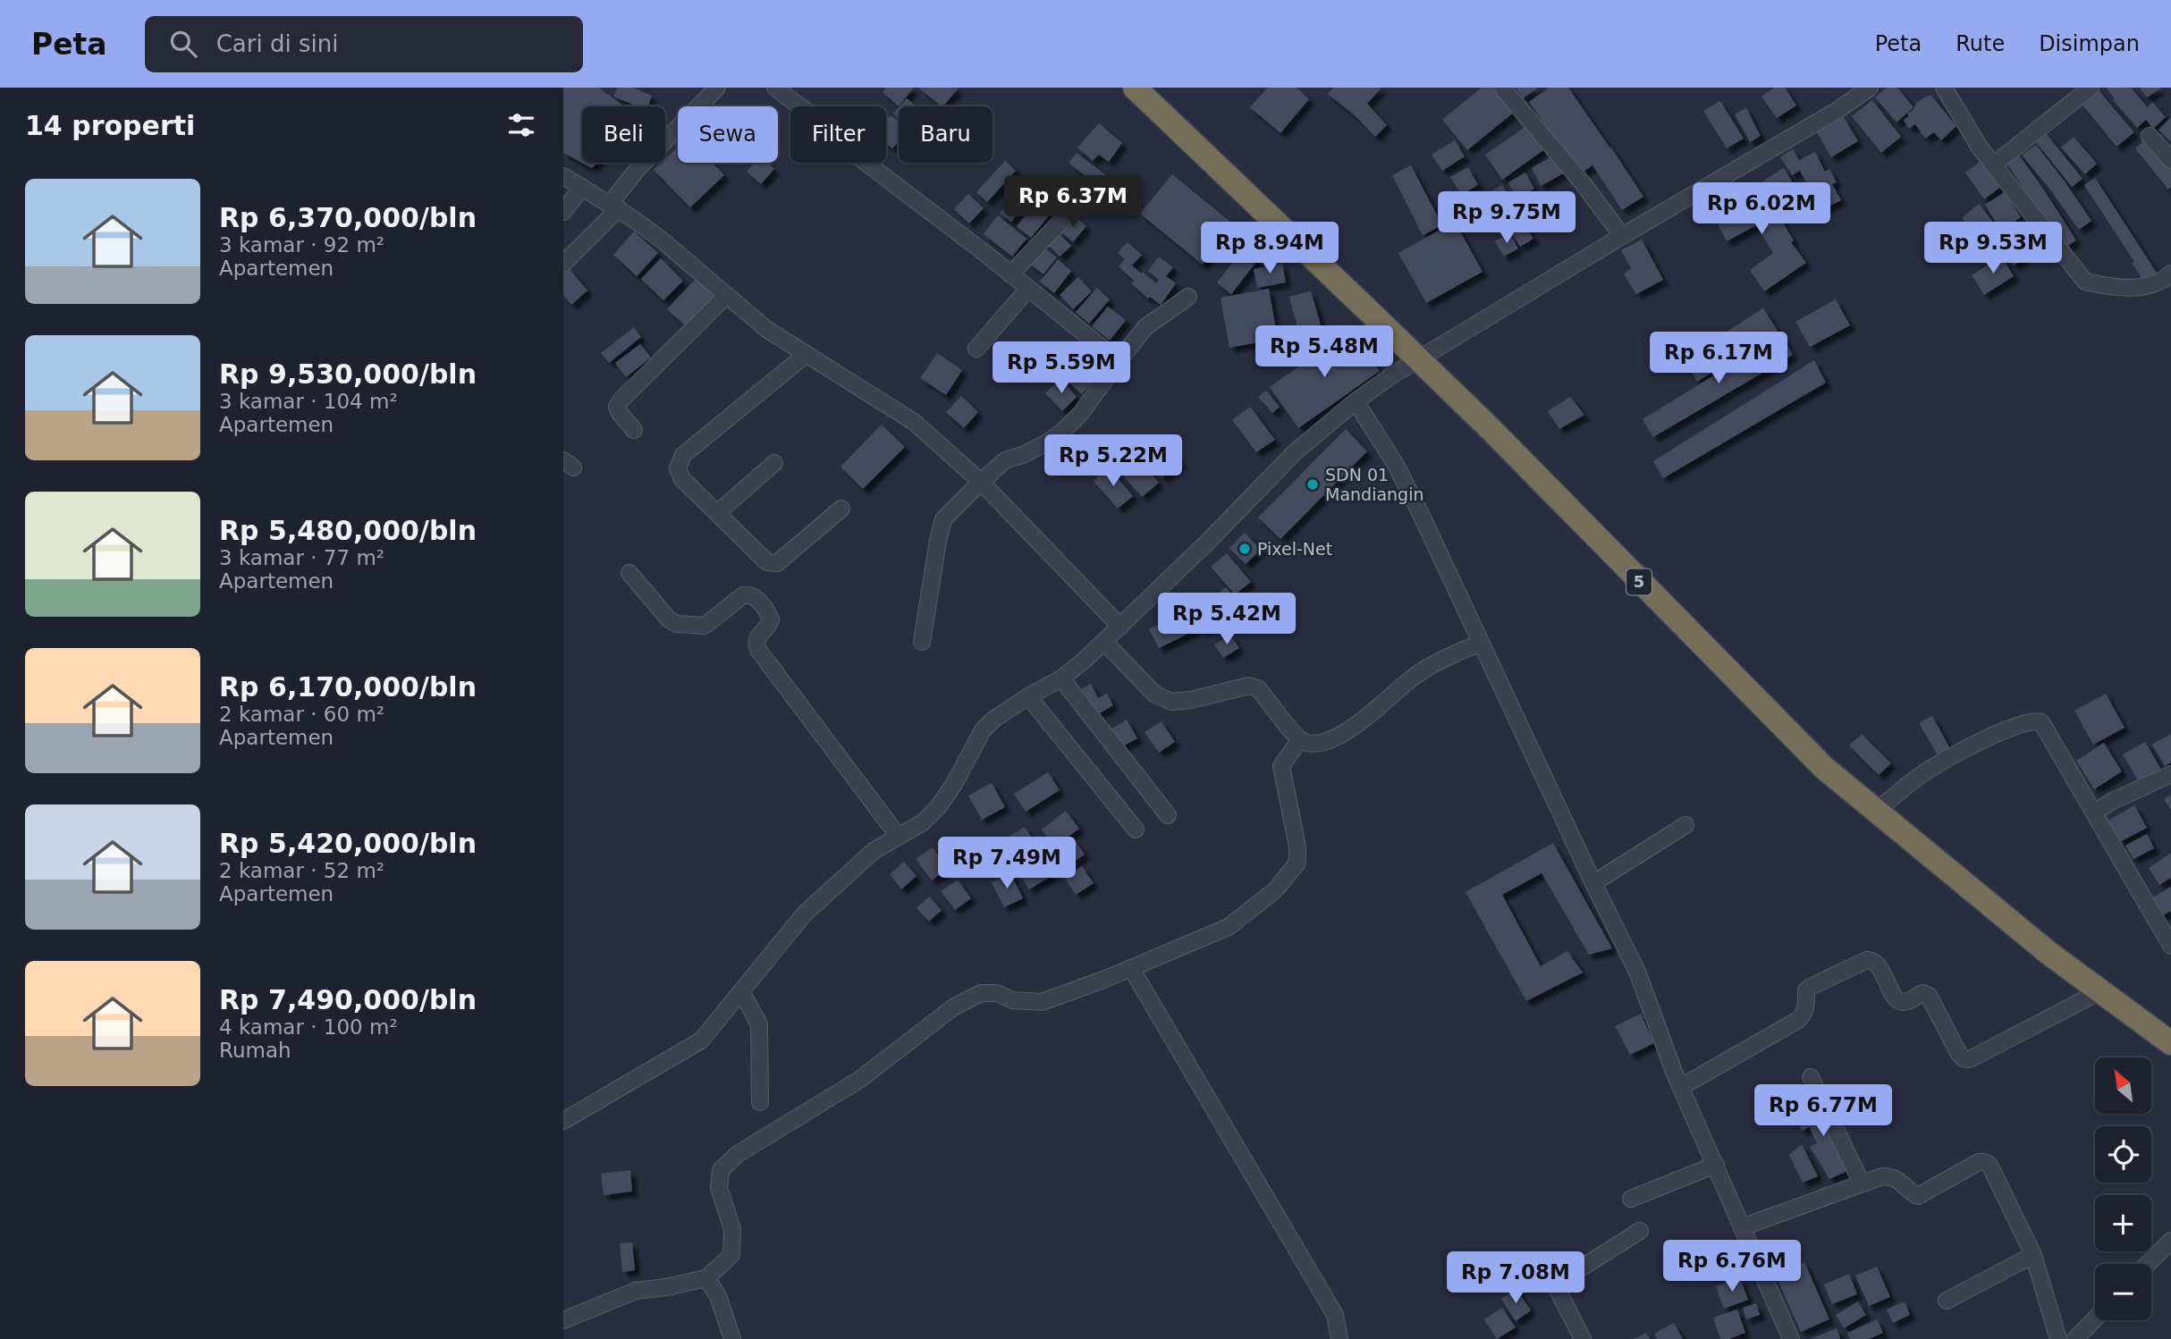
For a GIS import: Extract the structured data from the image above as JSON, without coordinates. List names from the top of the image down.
{
  "streets": {
    "highway": ["5"]
  },
  "places": ["SDN 01 Mandiangin", "Pixel-Net"],
  "north": "top left",
  "page": {
    "header": "Peta",
    "search": "Cari di sini",
    "nav": ["Peta", "Rute", "Disimpan"],
    "heading": "14 properti",
    "chip": [
      "Beli",
      "Sewa",
      "Filter",
      "Baru"
    ],
    "list": [
      {
        "name": "Rp 6,370,000/bln",
        "note": "3 kamar · 92 m² · Apartemen"
      },
      {
        "name": "Rp 9,530,000/bln",
        "note": "3 kamar · 104 m² · Apartemen"
      },
      {
        "name": "Rp 5,480,000/bln",
        "note": "3 kamar · 77 m² · Apartemen"
      },
      {
        "name": "Rp 6,170,000/bln",
        "note": "2 kamar · 60 m² · Apartemen"
      },
      {
        "name": "Rp 5,420,000/bln",
        "note": "2 kamar · 52 m² · Apartemen"
      },
      {
        "name": "Rp 7,490,000/bln",
        "note": "4 kamar · 100 m² · Rumah"
      }
    ],
    "price": [
      "Rp 6.37M",
      "Rp 6.02M",
      "Rp 9.75M",
      "Rp 8.94M",
      "Rp 9.53M",
      "Rp 5.48M",
      "Rp 6.17M",
      "Rp 5.59M",
      "Rp 5.22M",
      "Rp 5.42M",
      "Rp 7.49M",
      "Rp 6.77M",
      "Rp 6.76M",
      "Rp 7.08M"
    ],
    "map_buttons": ["+", "−"]
  }
}
